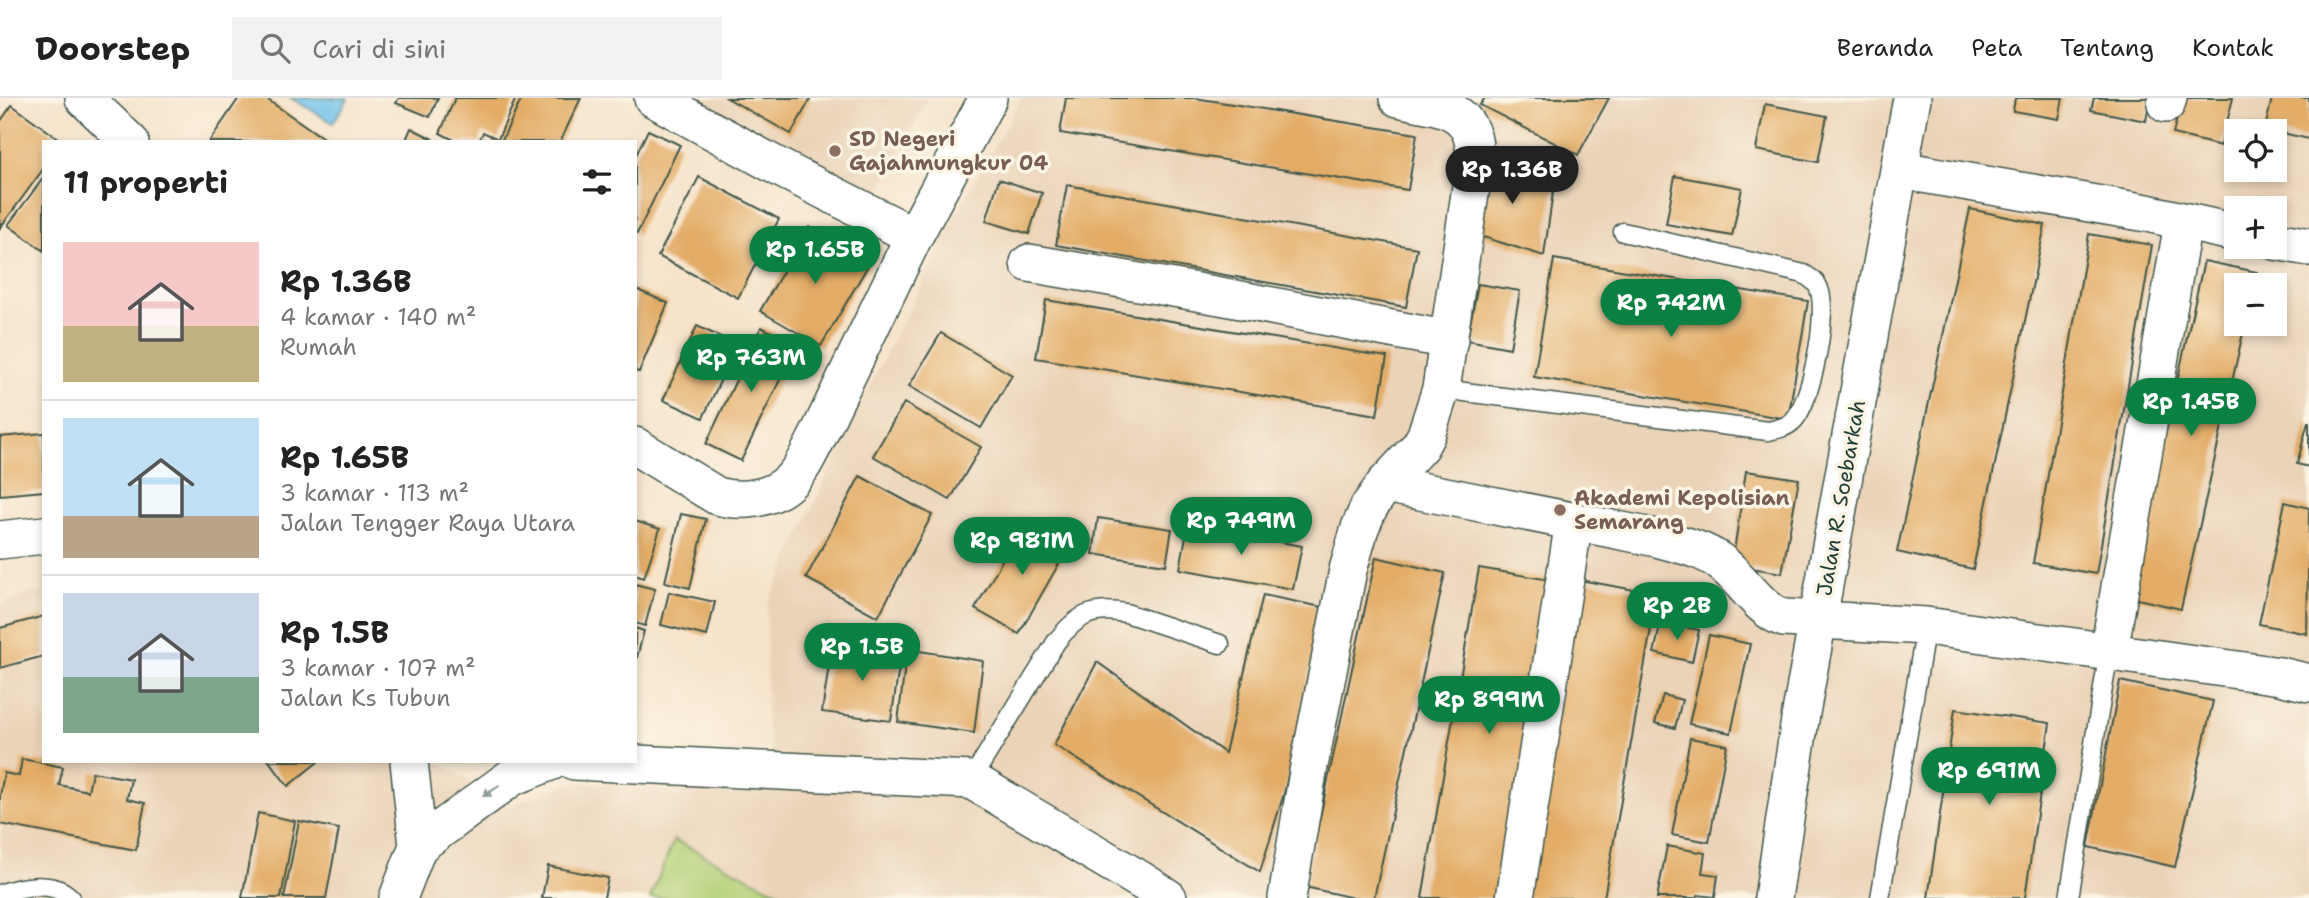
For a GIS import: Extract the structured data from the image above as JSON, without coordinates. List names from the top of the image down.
{
  "streets": {
    "street": ["Jalan R. Soebarkah"]
  },
  "places": ["SD Negeri Gajahmungkur 04", "Akademi Kepolisian Semarang"],
  "page": {
    "header": "Doorstep",
    "search": "Cari di sini",
    "nav": [
      "Beranda",
      "Peta",
      "Tentang",
      "Kontak"
    ],
    "map_buttons": ["+", "−"],
    "heading": "11 properti",
    "price": [
      "Rp 1.36B",
      "Rp 1.65B",
      "Rp 742M",
      "Rp 763M",
      "Rp 1.45B",
      "Rp 749M",
      "Rp 981M",
      "Rp 2B",
      "Rp 1.5B",
      "Rp 899M",
      "Rp 691M"
    ],
    "list": [
      {
        "name": "Rp 1.36B",
        "note": "4 kamar · 140 m² · Rumah"
      },
      {
        "name": "Rp 1.65B",
        "note": "3 kamar · 113 m² · Jalan Tengger Raya Utara"
      },
      {
        "name": "Rp 1.5B",
        "note": "3 kamar · 107 m² · Jalan Ks Tubun"
      }
    ]
  }
}
